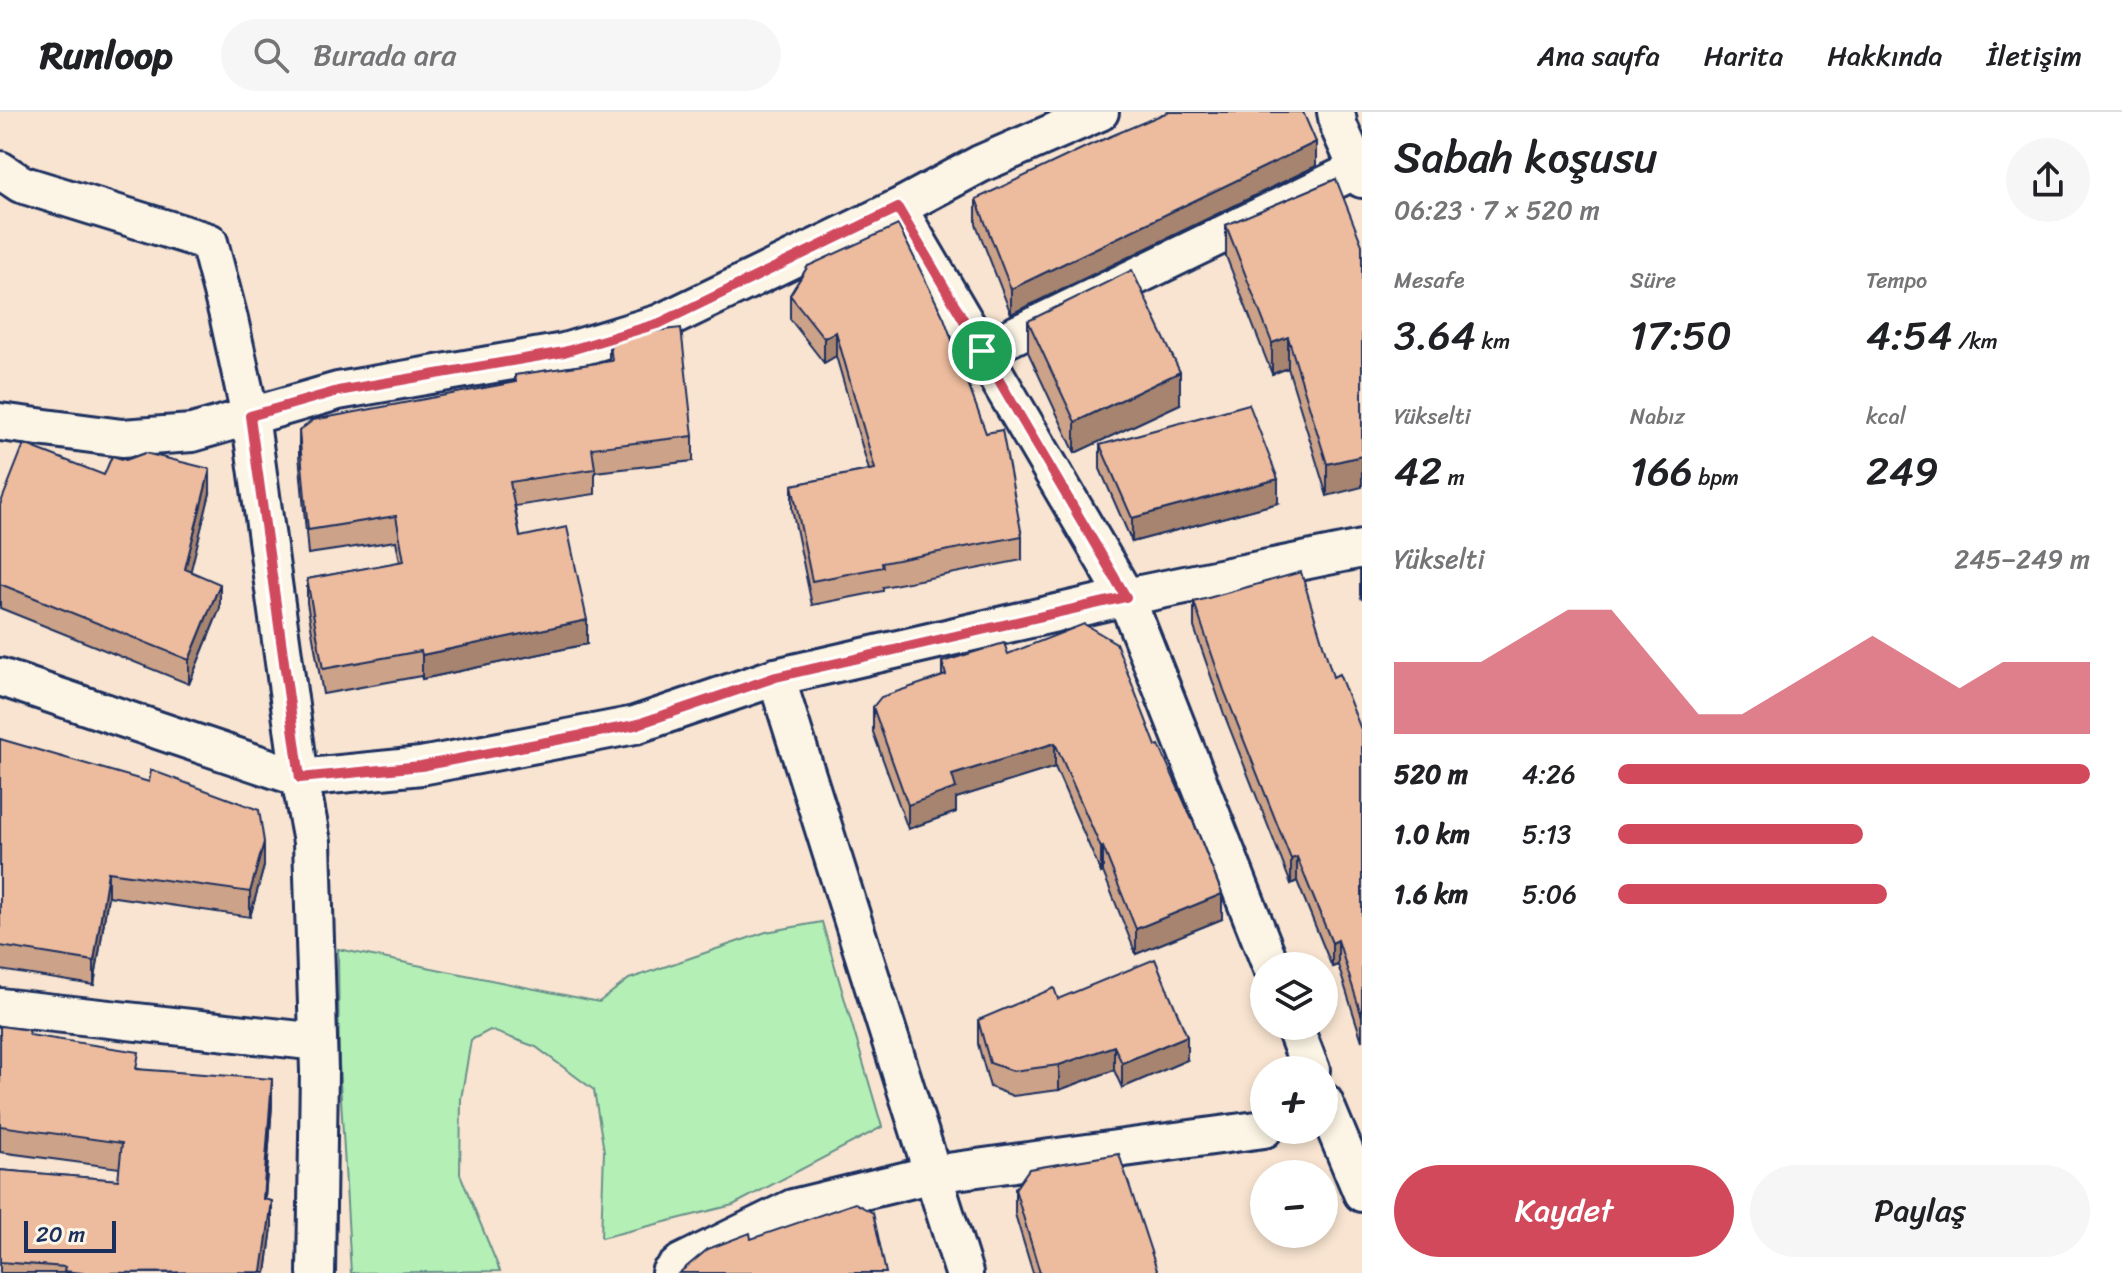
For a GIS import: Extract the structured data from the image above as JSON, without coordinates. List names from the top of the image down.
{
  "scale_bar": "20 m",
  "page": {
    "header": "Runloop",
    "search": "Burada ara",
    "nav": [
      "Ana sayfa",
      "Harita",
      "Hakkında",
      "İletişim"
    ],
    "heading": ["Sabah koşusu", "06:23 · 7 × 520 m"],
    "stats": [
      ["Mesafe", "3.64 km"],
      ["Süre", "17:50"],
      ["Tempo", "4:54 /km"],
      ["Yükselti", "42 m"],
      ["Nabız", "166 bpm"],
      ["kcal", "249"]
    ],
    "chart": ["Yükselti", "245–249 m"],
    "list": [
      {
        "name": "520 m",
        "note": "4:26"
      },
      {
        "name": "1.0 km",
        "note": "5:13"
      },
      {
        "name": "1.6 km",
        "note": "5:06"
      }
    ],
    "map_buttons": ["+", "−"],
    "buttons": ["Kaydet", "Paylaş"],
    "scale": "20 m"
  }
}
